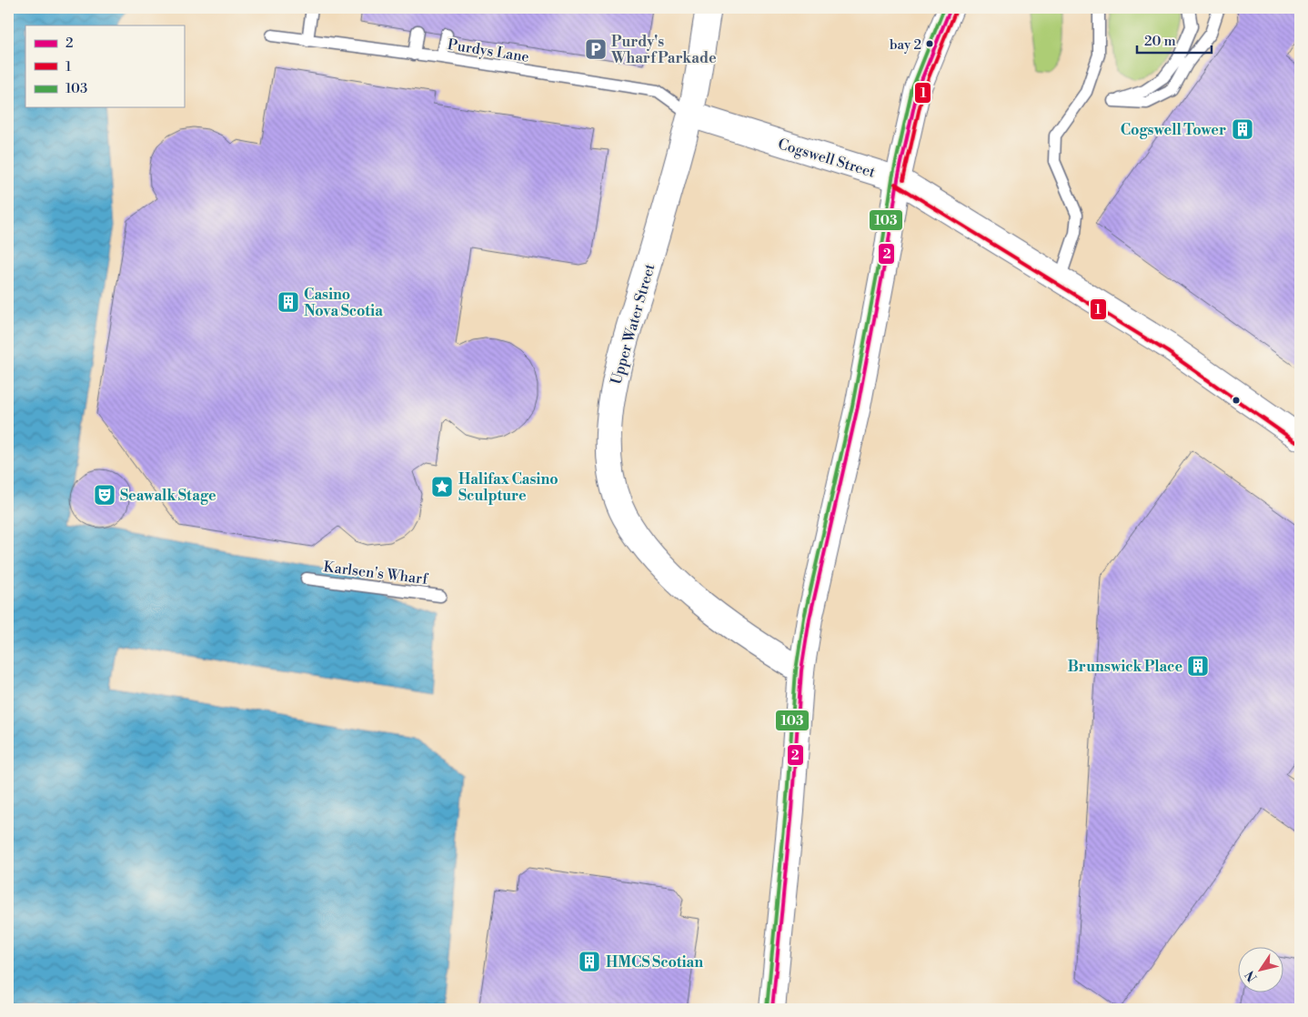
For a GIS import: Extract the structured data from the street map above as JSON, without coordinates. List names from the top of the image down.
{
  "streets": {
    "main road": ["Cogswell Street", "Upper Water Street"],
    "lane": ["Purdys Lane", "Karlsen's Wharf"]
  },
  "crossings": [
    ["Purdys Lane", "Cogswell Street"],
    ["Purdys Lane", "Upper Water Street"],
    ["Cogswell Street", "Upper Water Street"]
  ],
  "places": {
    "other": ["bay 2"],
    "parking": ["Purdy's Wharf Parkade"],
    "building": [
      "Cogswell Tower",
      "Casino Nova Scotia",
      "Brunswick Place",
      "HMCS Scotian"
    ],
    "place": ["Halifax Casino Sculpture"],
    "theatre": ["Seawalk Stage"]
  },
  "lines": ["transit line 2", "transit line 103", "transit line 1"],
  "legend": ["2", "1", "103"],
  "scale_bar": "20 m",
  "north": "bottom left"
}
